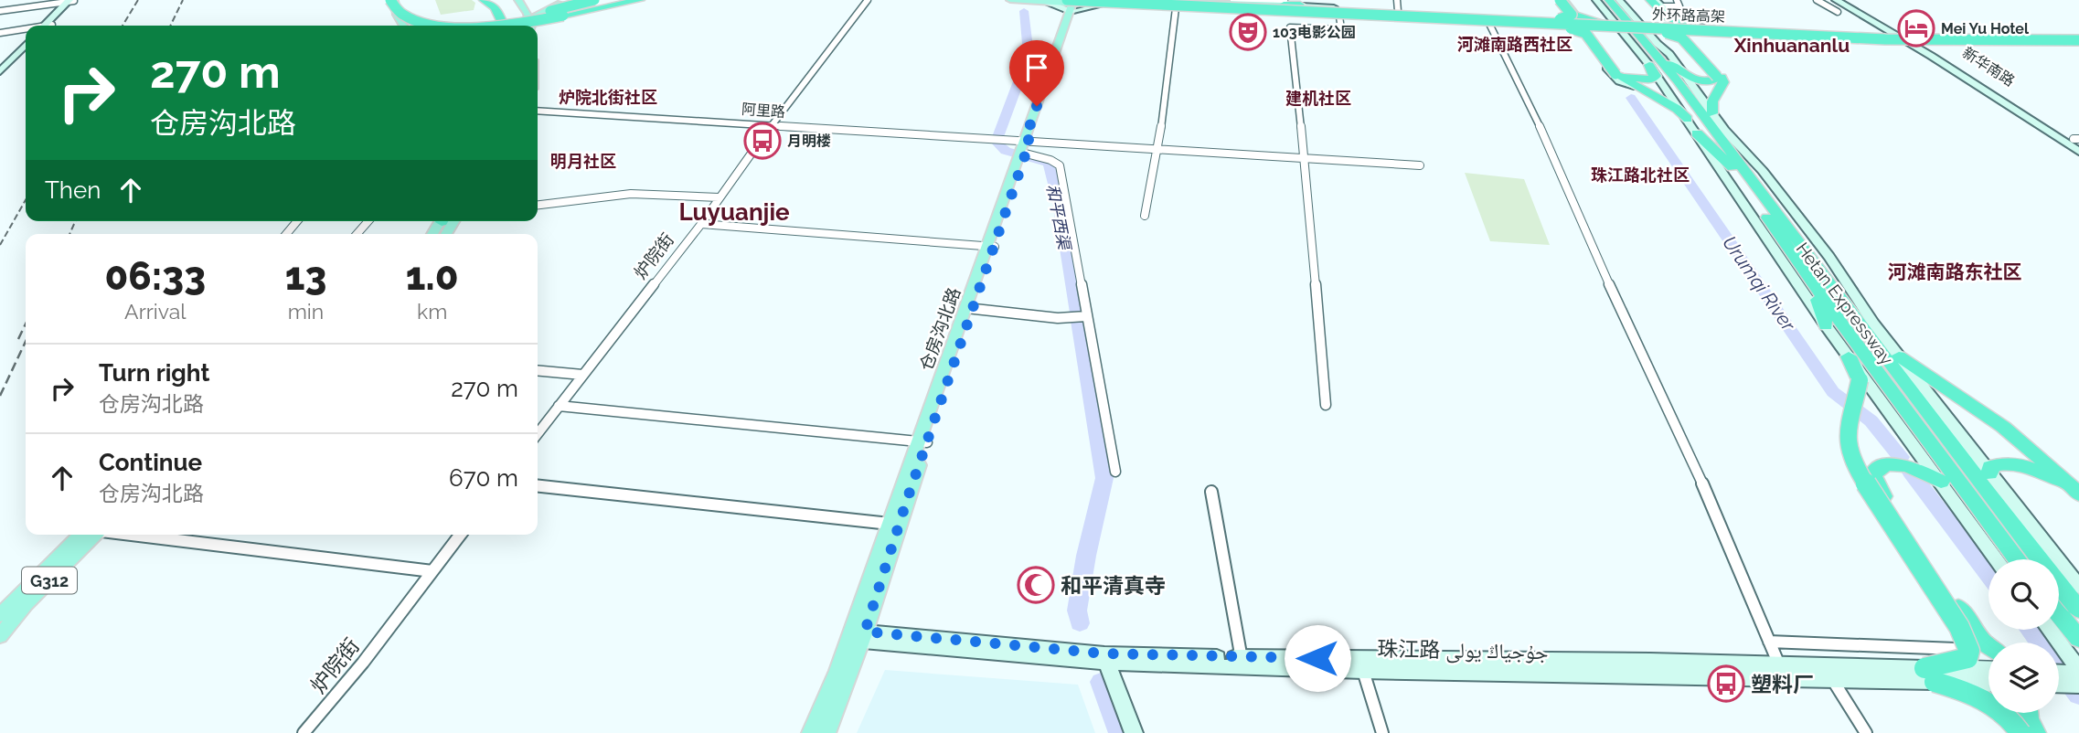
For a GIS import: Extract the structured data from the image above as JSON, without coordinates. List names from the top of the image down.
{
  "streets": {
    "highway": ["外环路高架", "Hetan Expressway"],
    "main road": ["仓房沟北路", "G312"],
    "street": [
      "新华南路",
      "阿里路",
      "炉院街",
      "珠江路 جۇجياڭ يولى"
    ]
  },
  "crossings": [
    ["外环路高架", "仓房沟北路"],
    ["阿里路", "炉院街"],
    ["阿里路", "仓房沟北路"],
    ["仓房沟北路", "珠江路 جۇجياڭ يولى"]
  ],
  "districts": [
    "河滩南路西社区",
    "Xinhuananlu",
    "炉院北街社区",
    "建机社区",
    "明月社区",
    "珠江路北社区",
    "Luyuanjie",
    "河滩南路东社区"
  ],
  "water": ["和平西渠", "Urumqi River"],
  "places": {
    "hotel": ["Mei Yu Hotel"],
    "theatre": ["103电影公园"],
    "bus stop": ["月明楼", "塑料厂"],
    "mosque": ["和平清真寺"]
  },
  "page": {
    "turn": ["270 m", "仓房沟北路"],
    "then": "Then",
    "eta": [
      "06:33",
      "Arrival",
      "13",
      "min",
      "1.0",
      "km"
    ],
    "list": [
      {
        "name": "Turn right",
        "note": "仓房沟北路",
        "value": "270 m"
      },
      {
        "name": "Continue",
        "note": "仓房沟北路",
        "value": "670 m"
      }
    ]
  }
}
